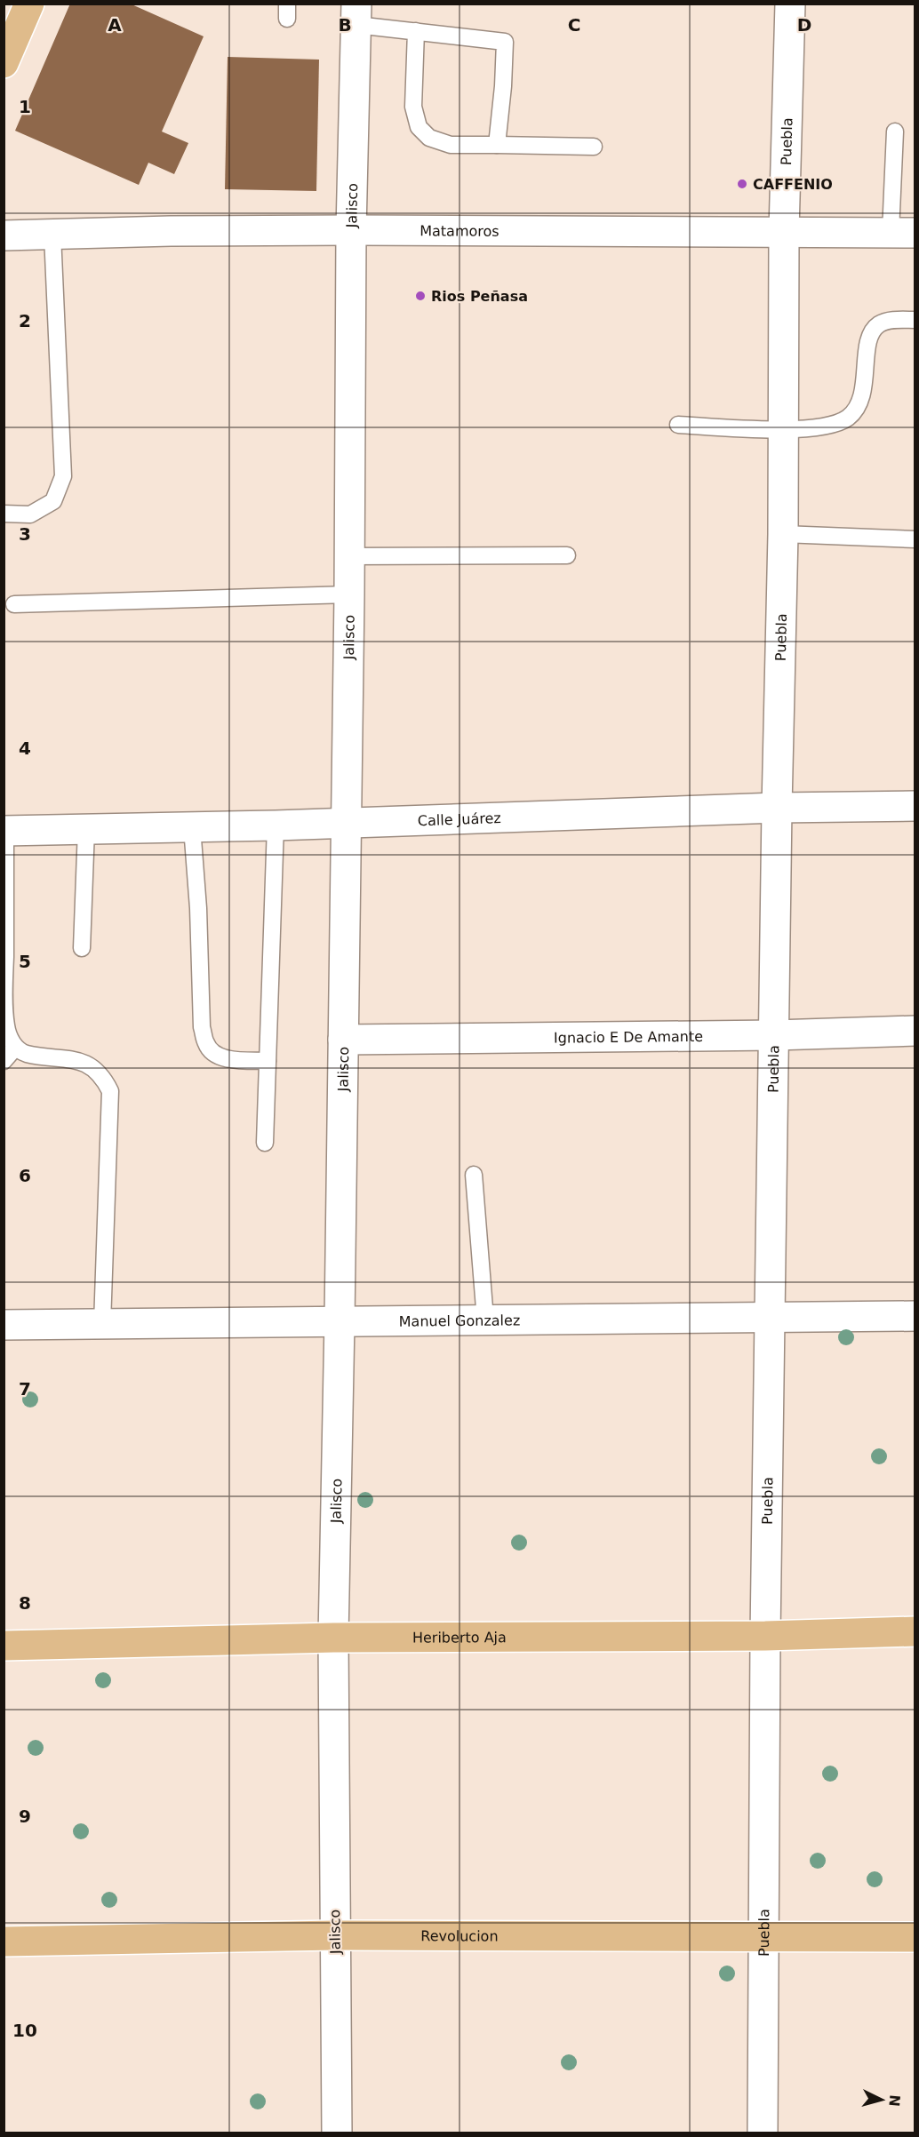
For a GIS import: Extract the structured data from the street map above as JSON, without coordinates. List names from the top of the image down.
{
  "streets": {
    "main road": ["Heriberto Aja", "Revolucion"],
    "street": [
      "Puebla",
      "Jalisco",
      "Matamoros",
      "Calle Juárez",
      "Ignacio E De Amante",
      "Manuel Gonzalez"
    ]
  },
  "crossings": [
    ["Puebla", "Matamoros"],
    ["Puebla", "Calle Juárez"],
    ["Puebla", "Ignacio E De Amante"],
    ["Puebla", "Manuel Gonzalez"],
    ["Puebla", "Heriberto Aja"],
    ["Puebla", "Revolucion"],
    ["Jalisco", "Matamoros"],
    ["Jalisco", "Calle Juárez"],
    ["Jalisco", "Ignacio E De Amante"],
    ["Jalisco", "Manuel Gonzalez"],
    ["Jalisco", "Heriberto Aja"],
    ["Jalisco", "Revolucion"]
  ],
  "places": ["CAFFENIO", "Rios Peñasa"],
  "north": "right",
  "grid": {
    "columns": [
      "A",
      "B",
      "C",
      "D"
    ],
    "rows": [
      "1",
      "2",
      "3",
      "4",
      "5",
      "6",
      "7",
      "8",
      "9",
      "10"
    ]
  }
}
